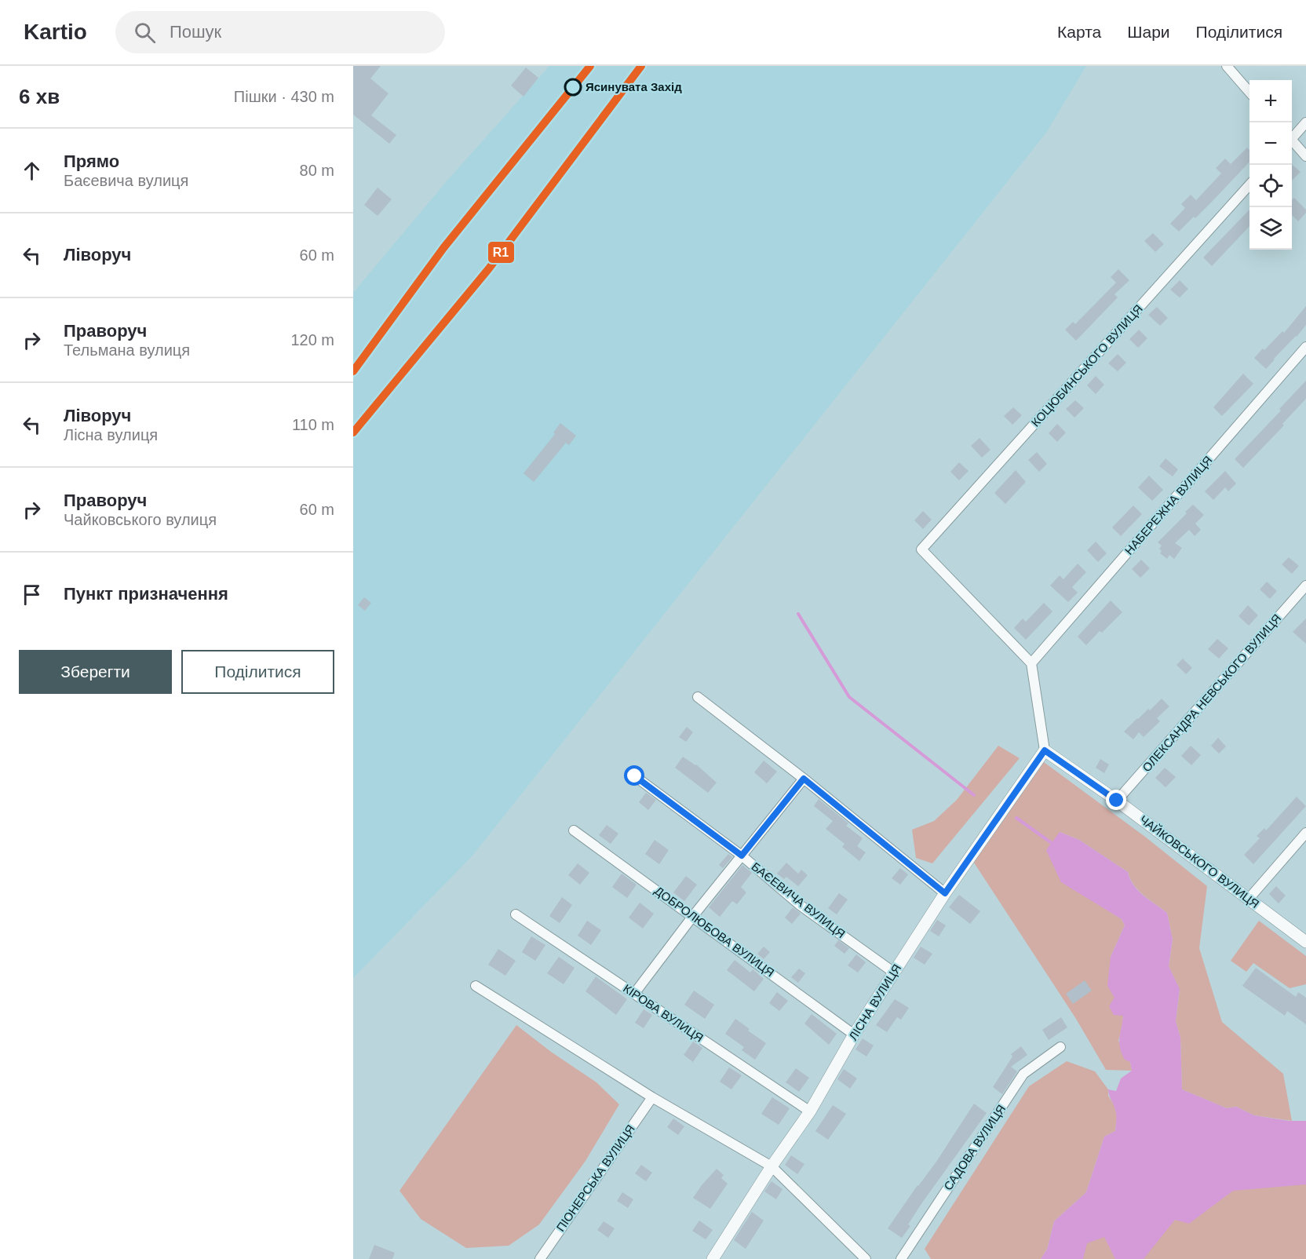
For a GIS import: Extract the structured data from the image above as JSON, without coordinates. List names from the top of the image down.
{
  "streets": {
    "street": [
      "КОЦЮБИНСЬКОГО ВУЛИЦЯ",
      "НАБЕРЕЖНА ВУЛИЦЯ",
      "ОЛЕКСАНДРА НЕВСЬКОГО ВУЛИЦЯ",
      "ЧАЙКОВСЬКОГО ВУЛИЦЯ",
      "БАЄЕВИЧА ВУЛИЦЯ",
      "ДОБРОЛЮБОВА ВУЛИЦЯ",
      "ЛІСНА ВУЛИЦЯ",
      "КІРОВА ВУЛИЦЯ",
      "САДОВА ВУЛИЦЯ",
      "ПІОНЕРСЬКА ВУЛИЦЯ"
    ]
  },
  "crossings": [
    ["КОЦЮБИНСЬКОГО ВУЛИЦЯ", "НАБЕРЕЖНА ВУЛИЦЯ"],
    ["ОЛЕКСАНДРА НЕВСЬКОГО ВУЛИЦЯ", "ЧАЙКОВСЬКОГО ВУЛИЦЯ"],
    ["ЧАЙКОВСЬКОГО ВУЛИЦЯ", "ЛІСНА ВУЛИЦЯ"],
    ["БАЄЕВИЧА ВУЛИЦЯ", "ЛІСНА ВУЛИЦЯ"],
    ["ДОБРОЛЮБОВА ВУЛИЦЯ", "ЛІСНА ВУЛИЦЯ"],
    ["ЛІСНА ВУЛИЦЯ", "КІРОВА ВУЛИЦЯ"]
  ],
  "places": ["Ясинувата Захід"],
  "lines": ["transit line R1"],
  "page": {
    "header": "Kartio",
    "search": "Пошук",
    "nav": ["Карта", "Шари", "Поділитися"],
    "heading": ["6 хв", "Пішки · 430 m"],
    "map_buttons": ["+", "−"],
    "list": [
      ["Прямо", "Баєевича вулиця", "80 m"],
      ["Ліворуч", "60 m"],
      ["Праворуч", "Тельмана вулиця", "120 m"],
      ["Ліворуч", "Лісна вулиця", "110 m"],
      ["Праворуч", "Чайковського вулиця", "60 m"],
      "Пункт призначення"
    ],
    "buttons": ["Зберегти", "Поділитися"]
  }
}
